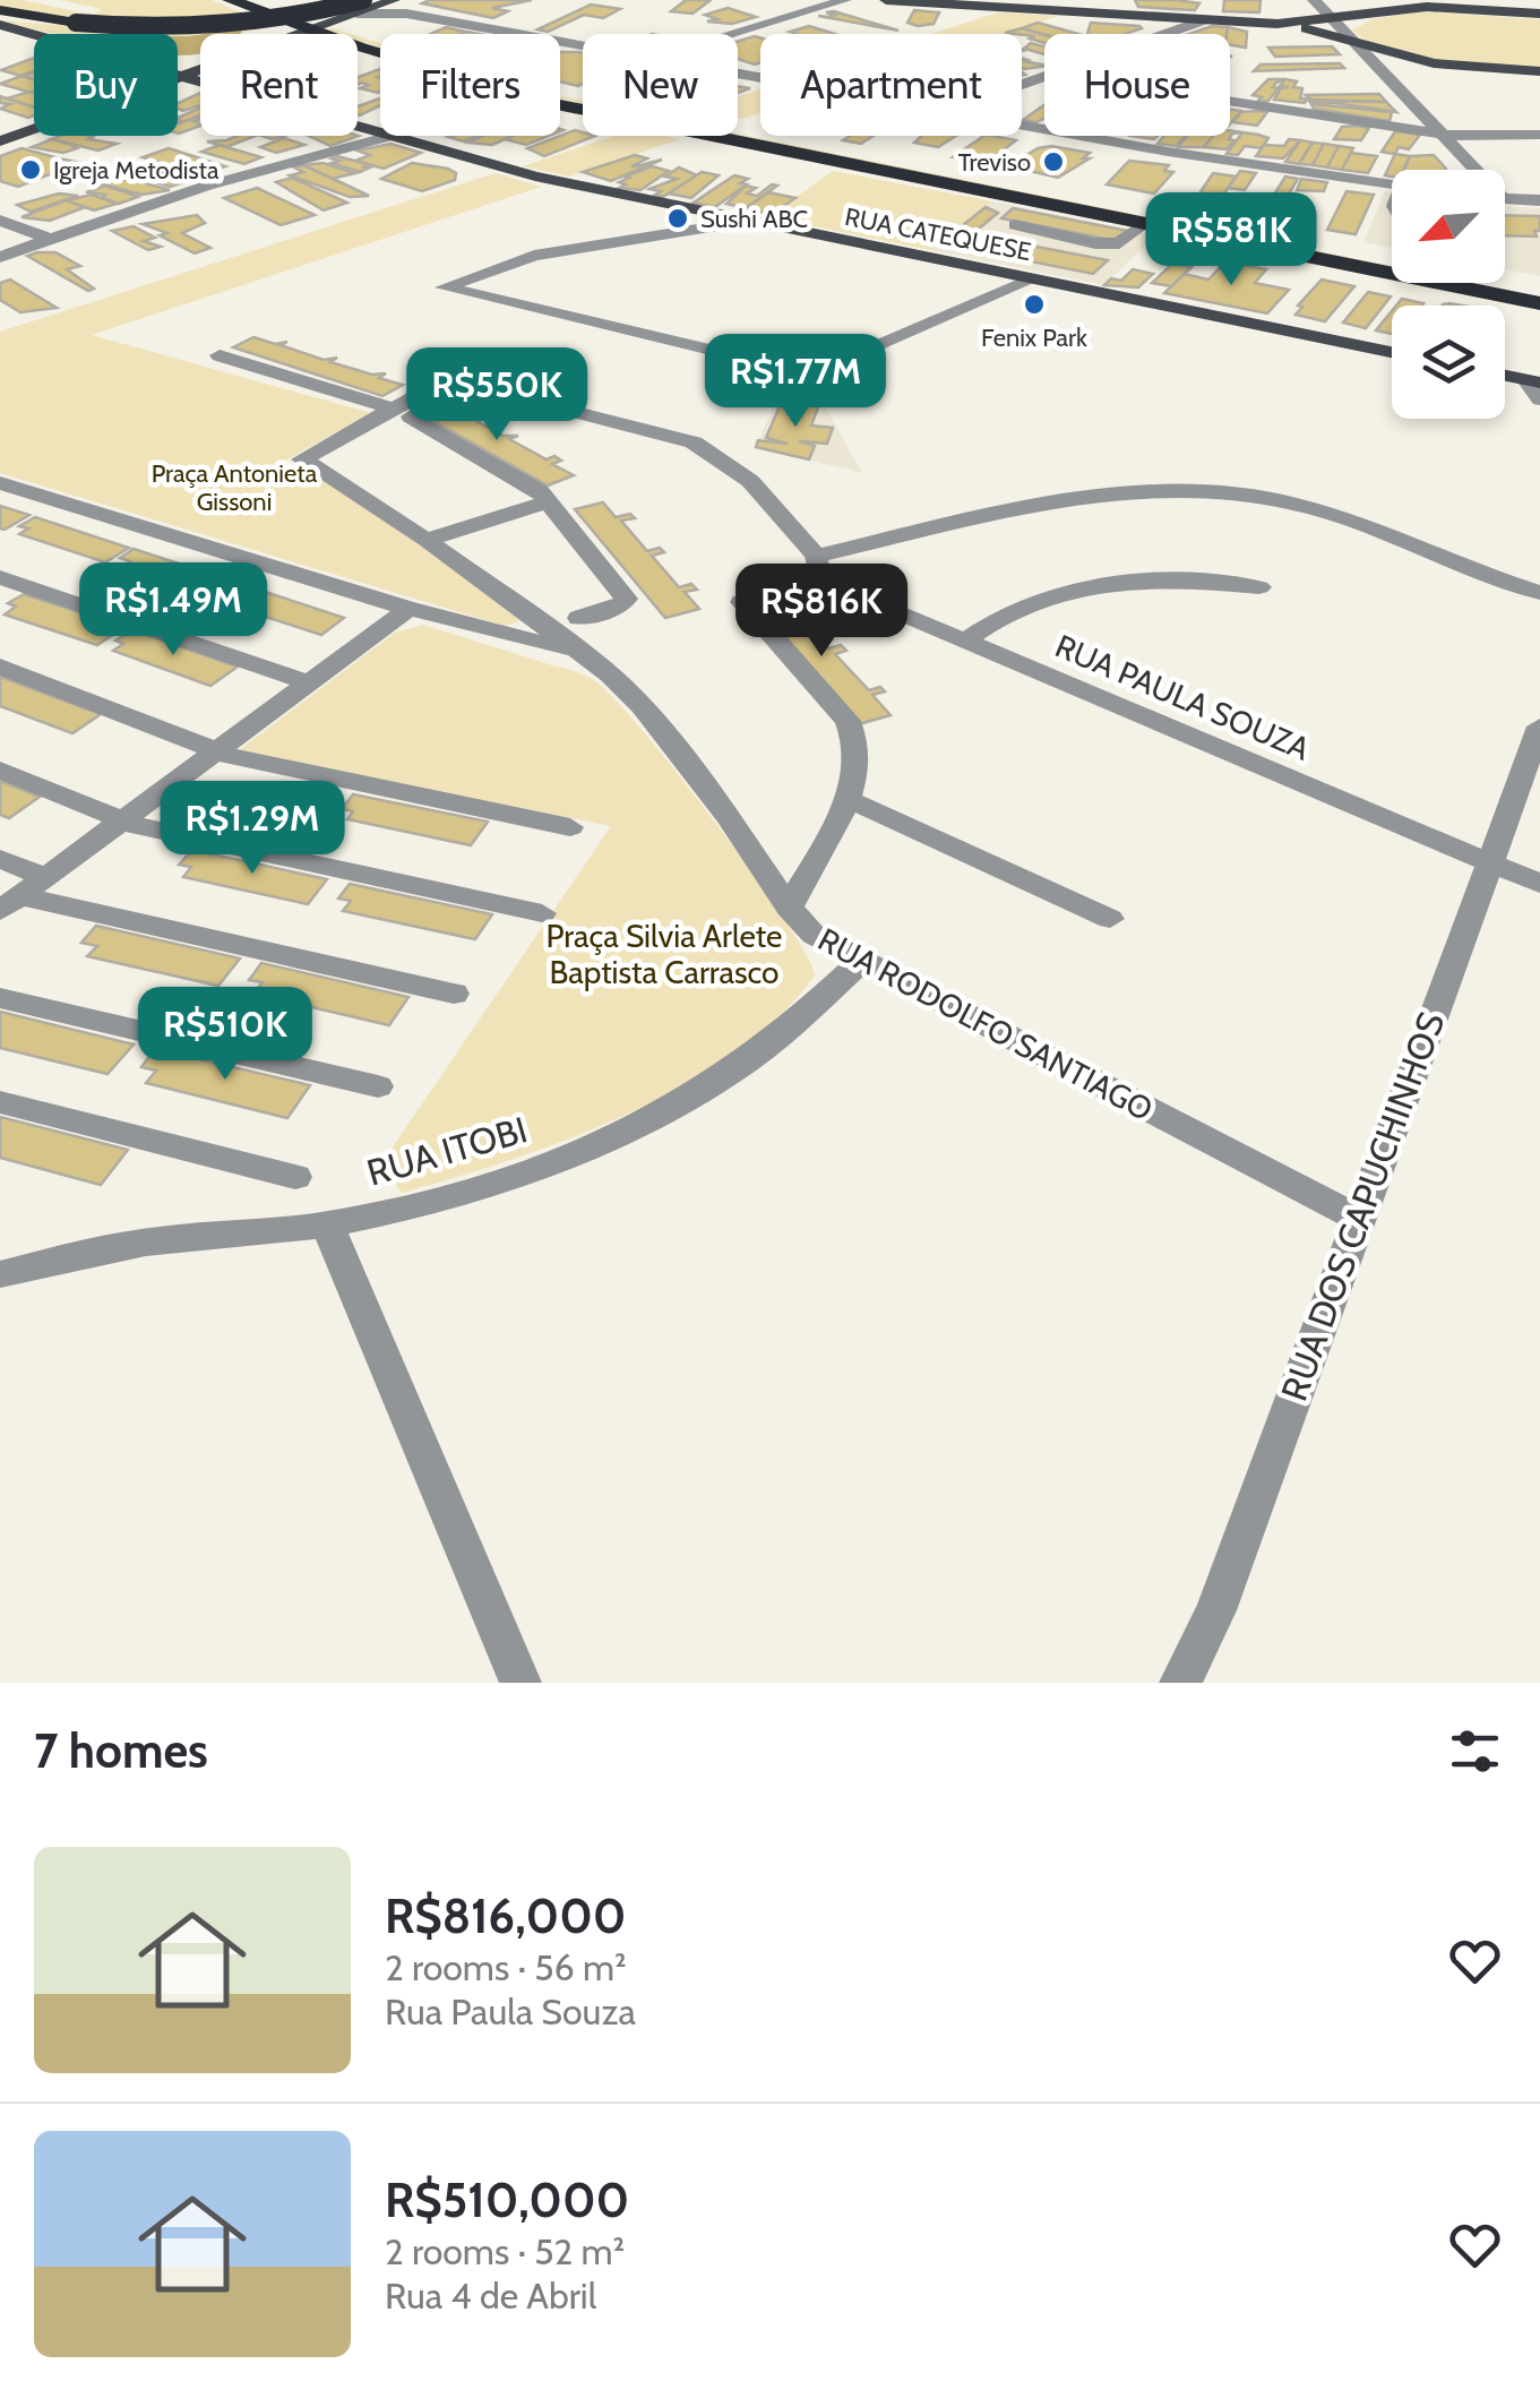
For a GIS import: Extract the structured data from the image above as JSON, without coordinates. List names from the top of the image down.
{
  "streets": {
    "main road": ["RUA CATEQUESE"],
    "street": [
      "RUA PAULA SOUZA",
      "RUA RODOLFO SANTIAGO",
      "RUA ITOBI",
      "RUA DOS CAPUCHINHOS"
    ]
  },
  "crossings": [
    ["RUA PAULA SOUZA", "RUA DOS CAPUCHINHOS"],
    ["RUA RODOLFO SANTIAGO", "RUA ITOBI"],
    ["RUA RODOLFO SANTIAGO", "RUA DOS CAPUCHINHOS"]
  ],
  "parks": ["Praça Antonieta Gissoni", "Praça Silvia Arlete Baptista Carrasco"],
  "places": [
    "Treviso",
    "Igreja Metodista",
    "Sushi ABC",
    "Fenix Park"
  ],
  "north": "bottom left",
  "page": {
    "chip": [
      "Buy",
      "Rent",
      "Filters",
      "New",
      "Apartment",
      "House"
    ],
    "price": [
      "R$581K",
      "R$1.77M",
      "R$550K",
      "R$1.49M",
      "R$816K",
      "R$1.29M",
      "R$510K"
    ],
    "heading": "7 homes",
    "list": [
      {
        "name": "R$816,000",
        "note": "2 rooms · 56 m² · Rua Paula Souza"
      },
      {
        "name": "R$510,000",
        "note": "2 rooms · 52 m² · Rua 4 de Abril"
      }
    ]
  }
}
